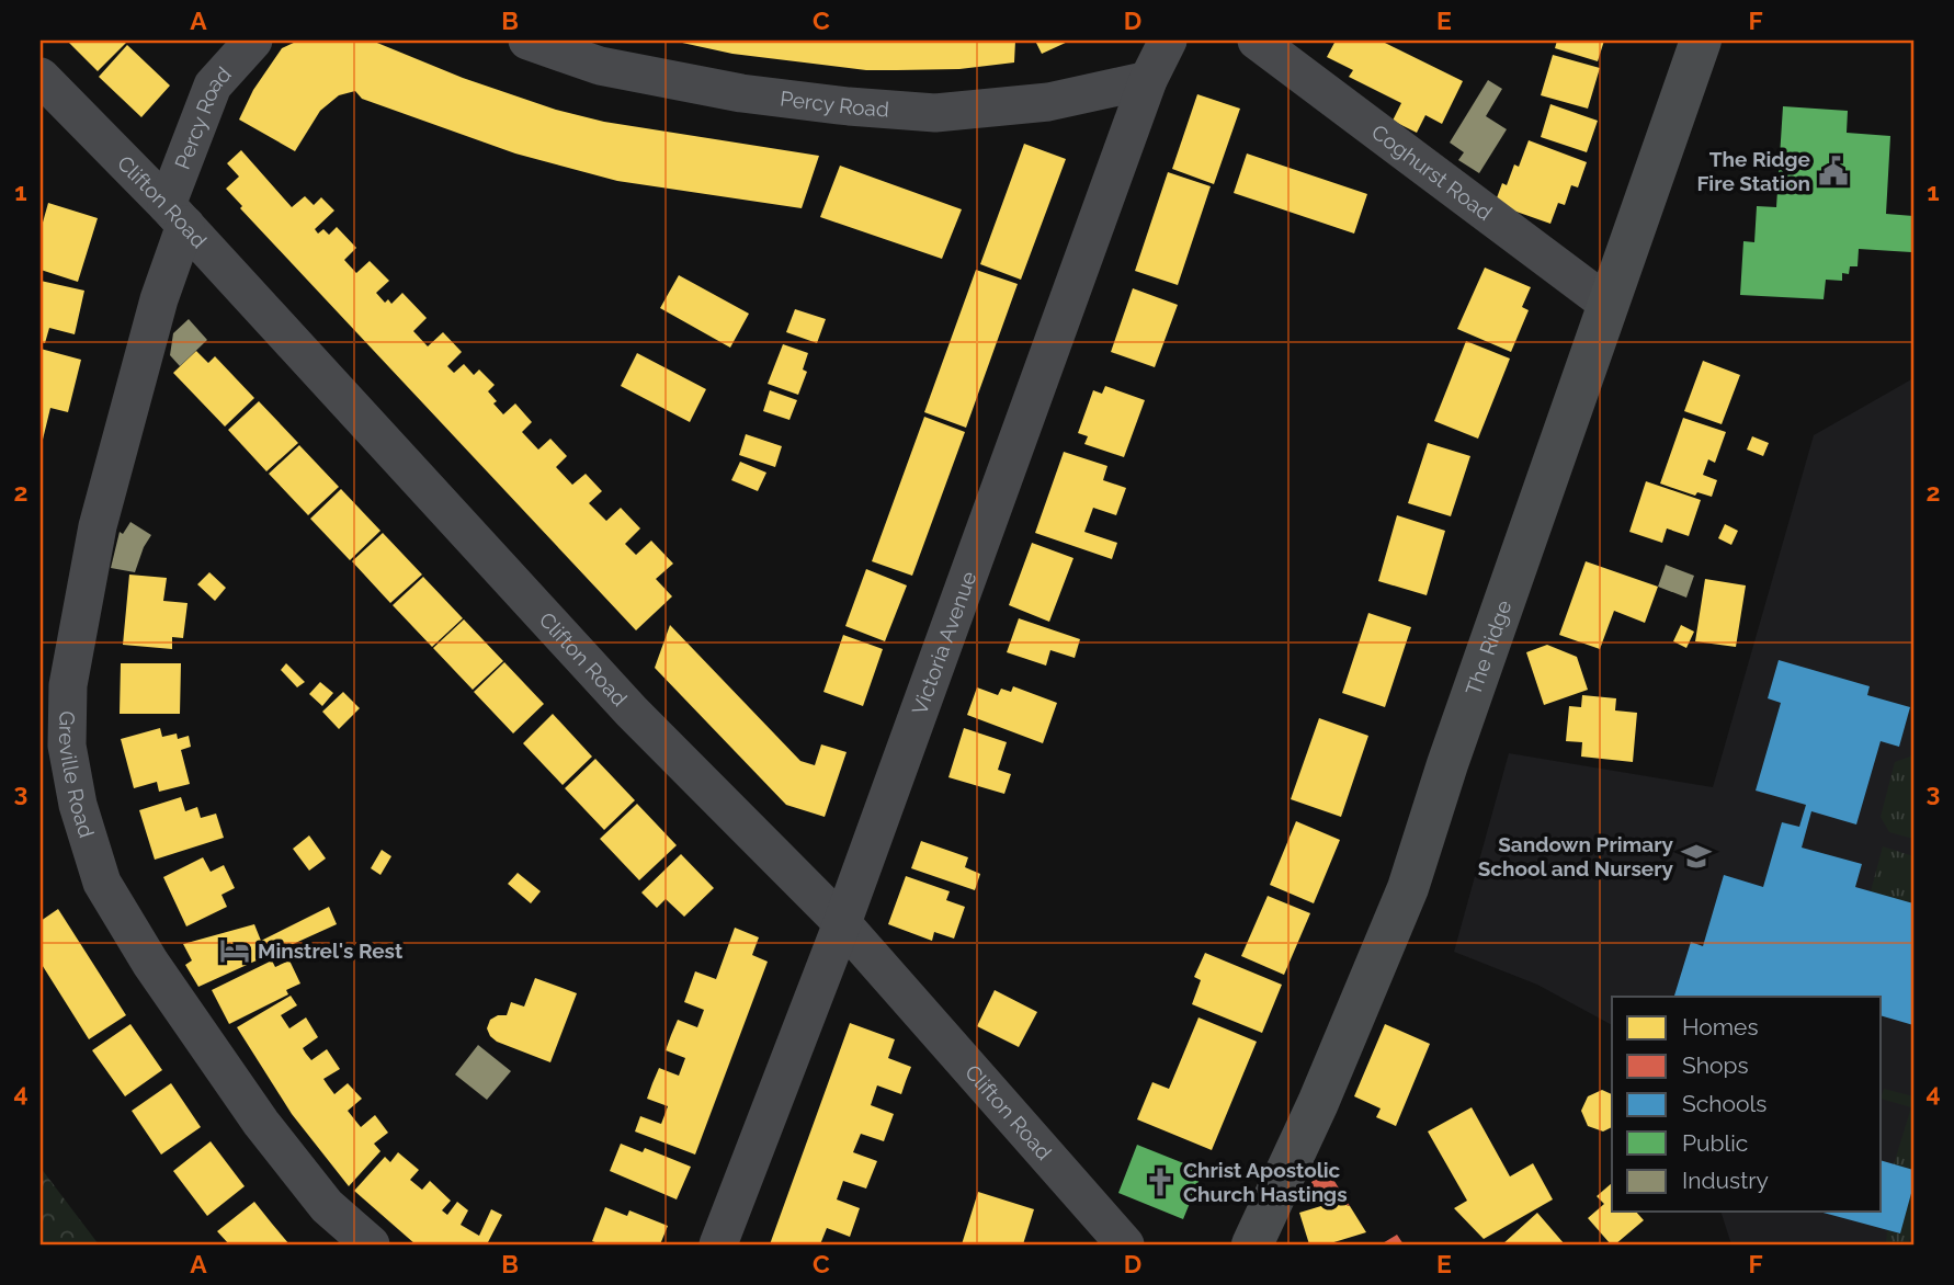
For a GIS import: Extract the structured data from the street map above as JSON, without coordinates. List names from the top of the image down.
{
  "streets": {
    "main road": ["The Ridge"],
    "street": [
      "Percy Road",
      "Coghurst Road",
      "Clifton Road",
      "Victoria Avenue",
      "Greville Road"
    ]
  },
  "crossings": [
    ["Percy Road", "Clifton Road"],
    ["Percy Road", "Victoria Avenue"],
    ["Percy Road", "Greville Road"],
    ["Coghurst Road", "The Ridge"],
    ["Clifton Road", "Victoria Avenue"],
    ["Clifton Road", "Greville Road"]
  ],
  "places": {
    "public building": ["The Ridge Fire Station"],
    "school or university": ["Sandown Primary School and Nursery"],
    "hotel": ["Minstrel's Rest"],
    "church": ["Christ Apostolic Church Hastings"]
  },
  "legend": [
    "Homes",
    "Shops",
    "Schools",
    "Public",
    "Industry"
  ],
  "grid": {
    "columns": [
      "A",
      "B",
      "C",
      "D",
      "E",
      "F"
    ],
    "rows": [
      "1",
      "2",
      "3",
      "4"
    ]
  }
}
